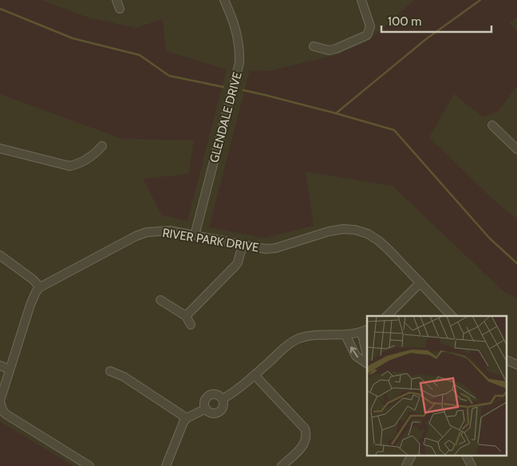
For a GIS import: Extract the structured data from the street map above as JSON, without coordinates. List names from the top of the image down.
{
  "streets": {
    "street": ["GLENDALE DRIVE", "RIVER PARK DRIVE"]
  },
  "crossings": [
    ["GLENDALE DRIVE", "RIVER PARK DRIVE"]
  ],
  "scale_bar": "100 m"
}
